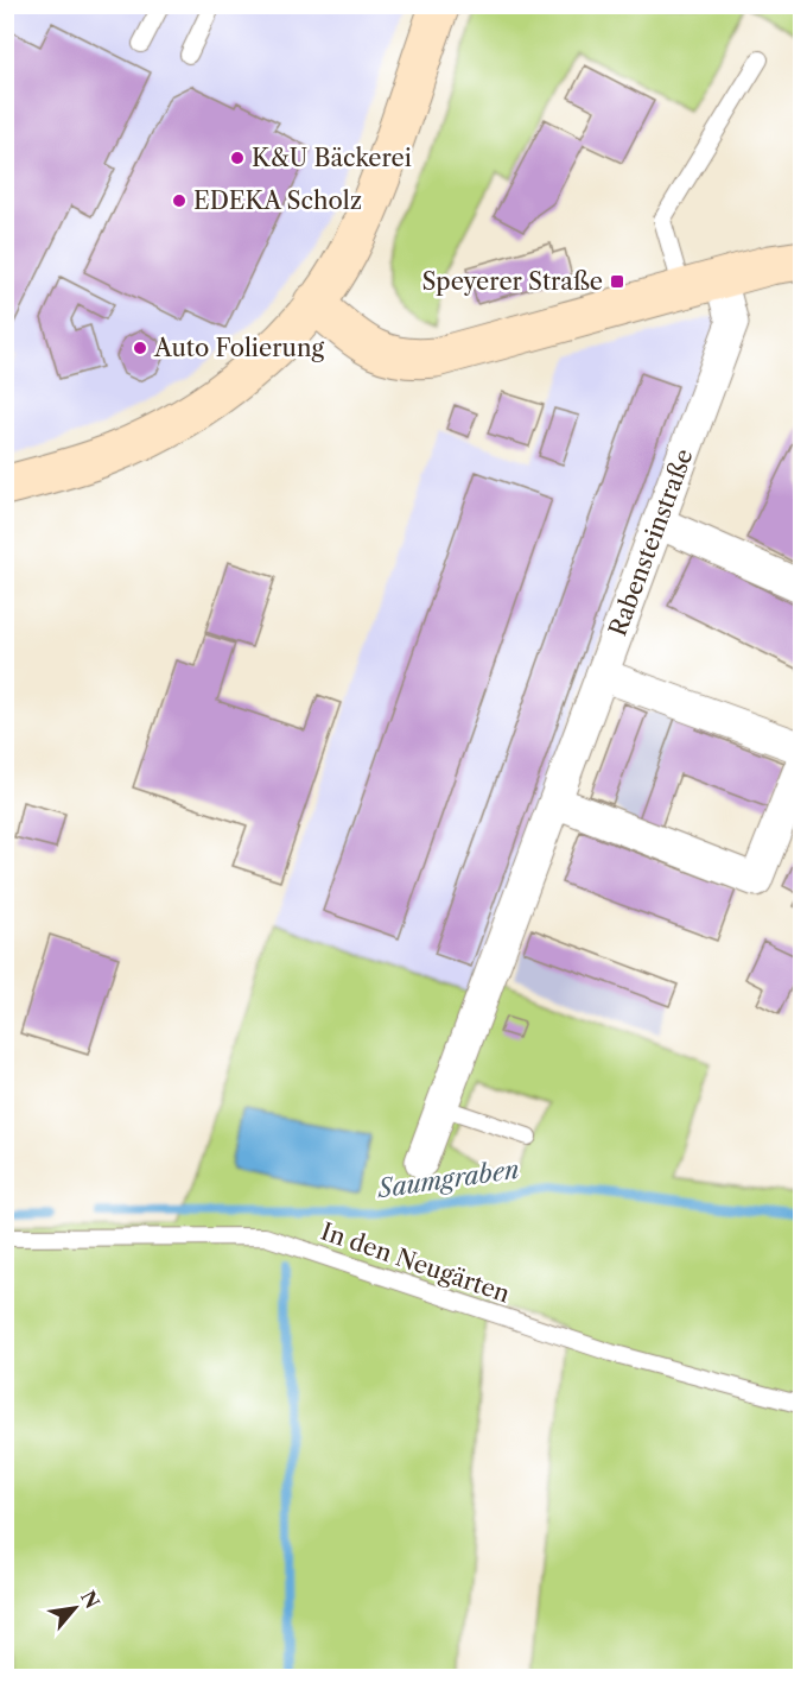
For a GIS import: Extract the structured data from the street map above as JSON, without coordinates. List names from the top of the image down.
{
  "streets": {
    "street": ["Rabensteinstraße"],
    "lane": ["In den Neugärten"]
  },
  "water": ["Saumgraben"],
  "places": {
    "other": ["K&U Bäckerei", "EDEKA Scholz", "Auto Folierung"],
    "transit": ["Speyerer Straße"]
  },
  "north": "top right"
}
